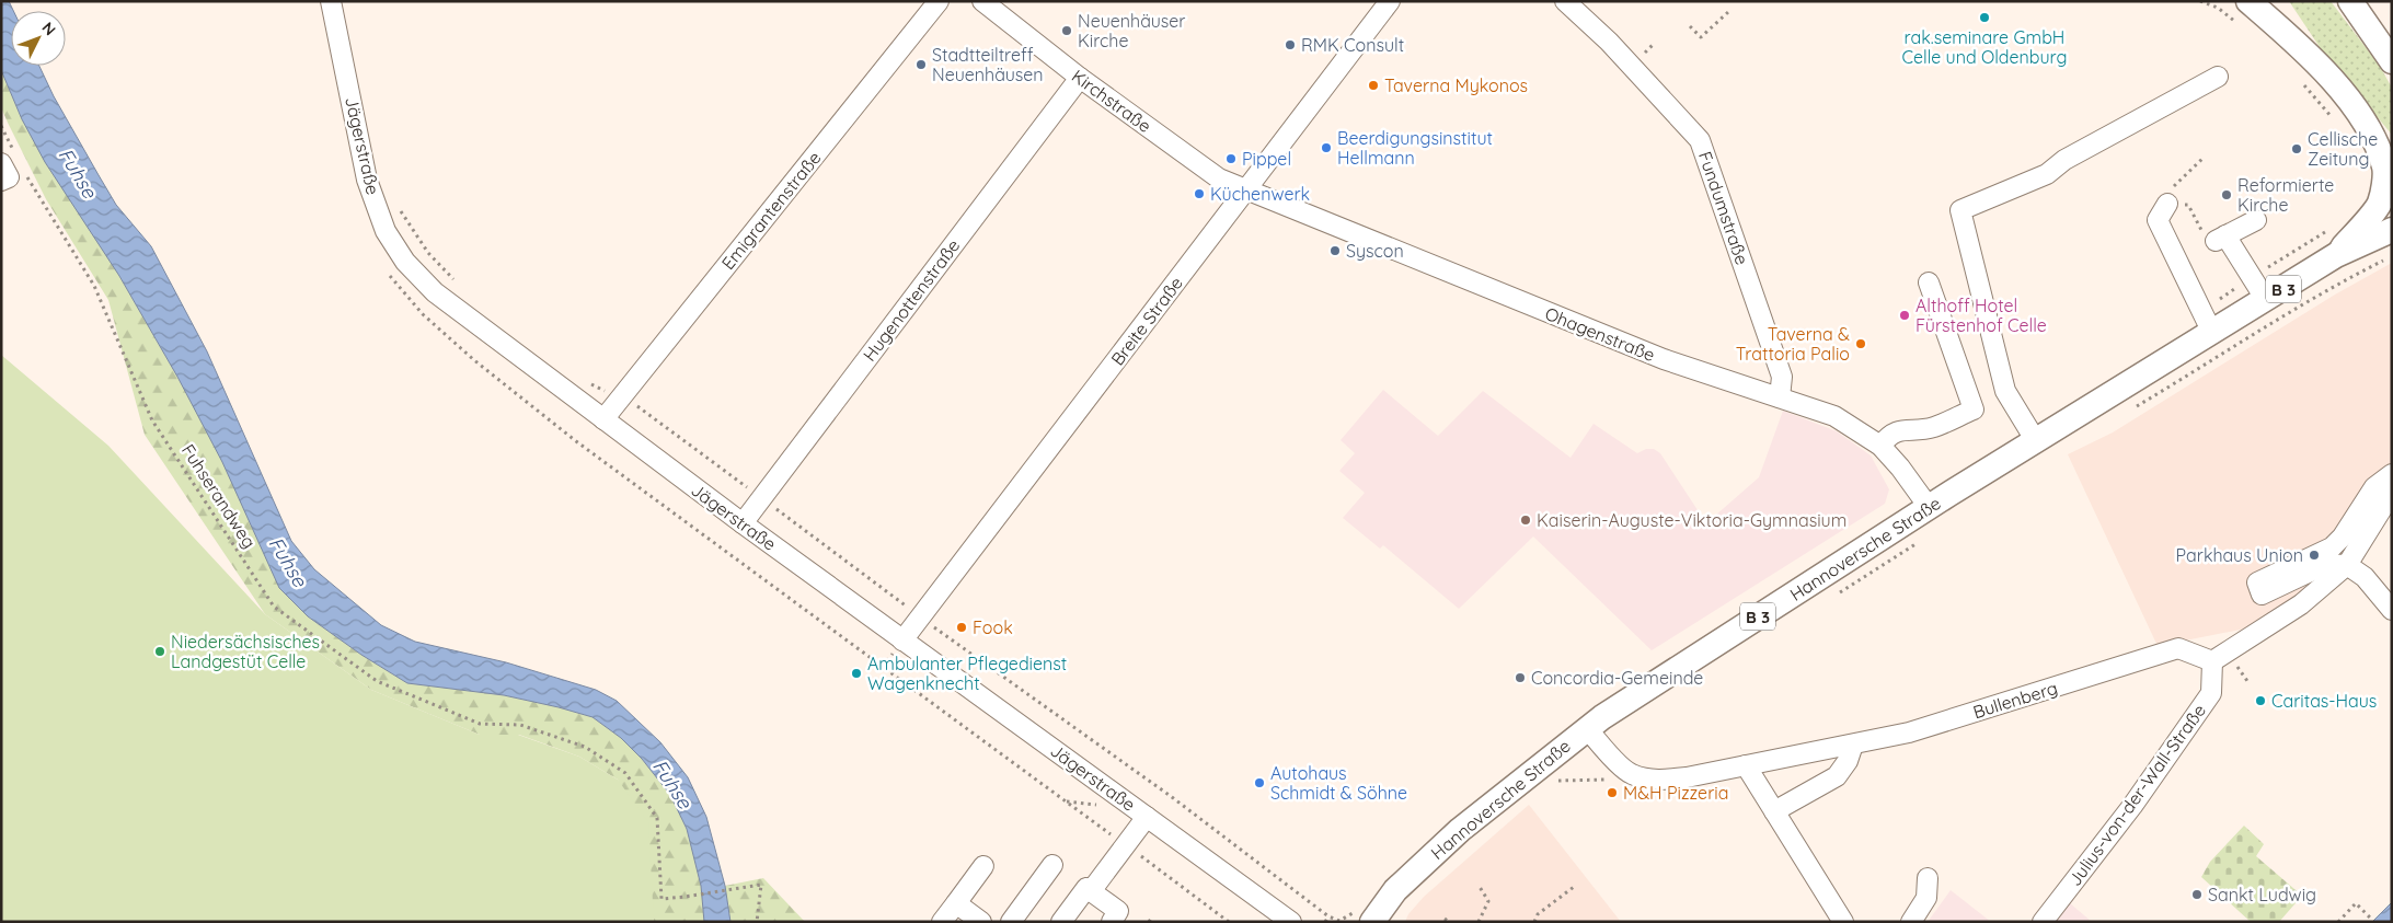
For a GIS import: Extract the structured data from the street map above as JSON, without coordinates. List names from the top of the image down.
{
  "streets": {
    "main road": ["B 3", "Hannoversche Straße"],
    "street": [
      "Kirchstraße",
      "Jägerstraße",
      "Fundumstraße",
      "Emigrantenstraße",
      "Hugenottenstraße",
      "Breite Straße",
      "Ohagenstraße",
      "Bullenberg",
      "Julius-von-der-Wall-Straße"
    ],
    "path": ["Fuhserandweg"]
  },
  "crossings": [
    ["Kirchstraße", "Hugenottenstraße"],
    ["Kirchstraße", "Breite Straße"],
    ["Kirchstraße", "Ohagenstraße"],
    ["Jägerstraße", "Emigrantenstraße"],
    ["Jägerstraße", "Hugenottenstraße"],
    ["Jägerstraße", "Breite Straße"],
    ["Fundumstraße", "Ohagenstraße"],
    ["B 3", "Hannoversche Straße"],
    ["Breite Straße", "Ohagenstraße"],
    ["Ohagenstraße", "Hannoversche Straße"],
    ["Bullenberg", "Julius-von-der-Wall-Straße"]
  ],
  "water": ["Fuhse"],
  "places": [
    "rak.seminare GmbH Celle und Oldenburg",
    "Neuenhäuser Kirche",
    "RMK Consult",
    "Stadtteiltreff Neuenhäusen",
    "Taverna Mykonos",
    "Beerdigungsinstitut Hellmann",
    "Cellische Zeitung",
    "Pippel",
    "Küchenwerk",
    "Reformierte Kirche",
    "Syscon",
    "Althoff Hotel Fürstenhof Celle",
    "Taverna & Trattoria Palio",
    "Kaiserin-Auguste-Viktoria-Gymnasium",
    "Parkhaus Union",
    "Fook",
    "Niedersächsisches Landgestüt Celle",
    "Ambulanter Pflegedienst Wagenknecht",
    "Concordia-Gemeinde",
    "Caritas-Haus",
    "Autohaus Schmidt & Söhne",
    "M&H Pizzeria",
    "Sankt Ludwig"
  ],
  "north": "top right"
}
